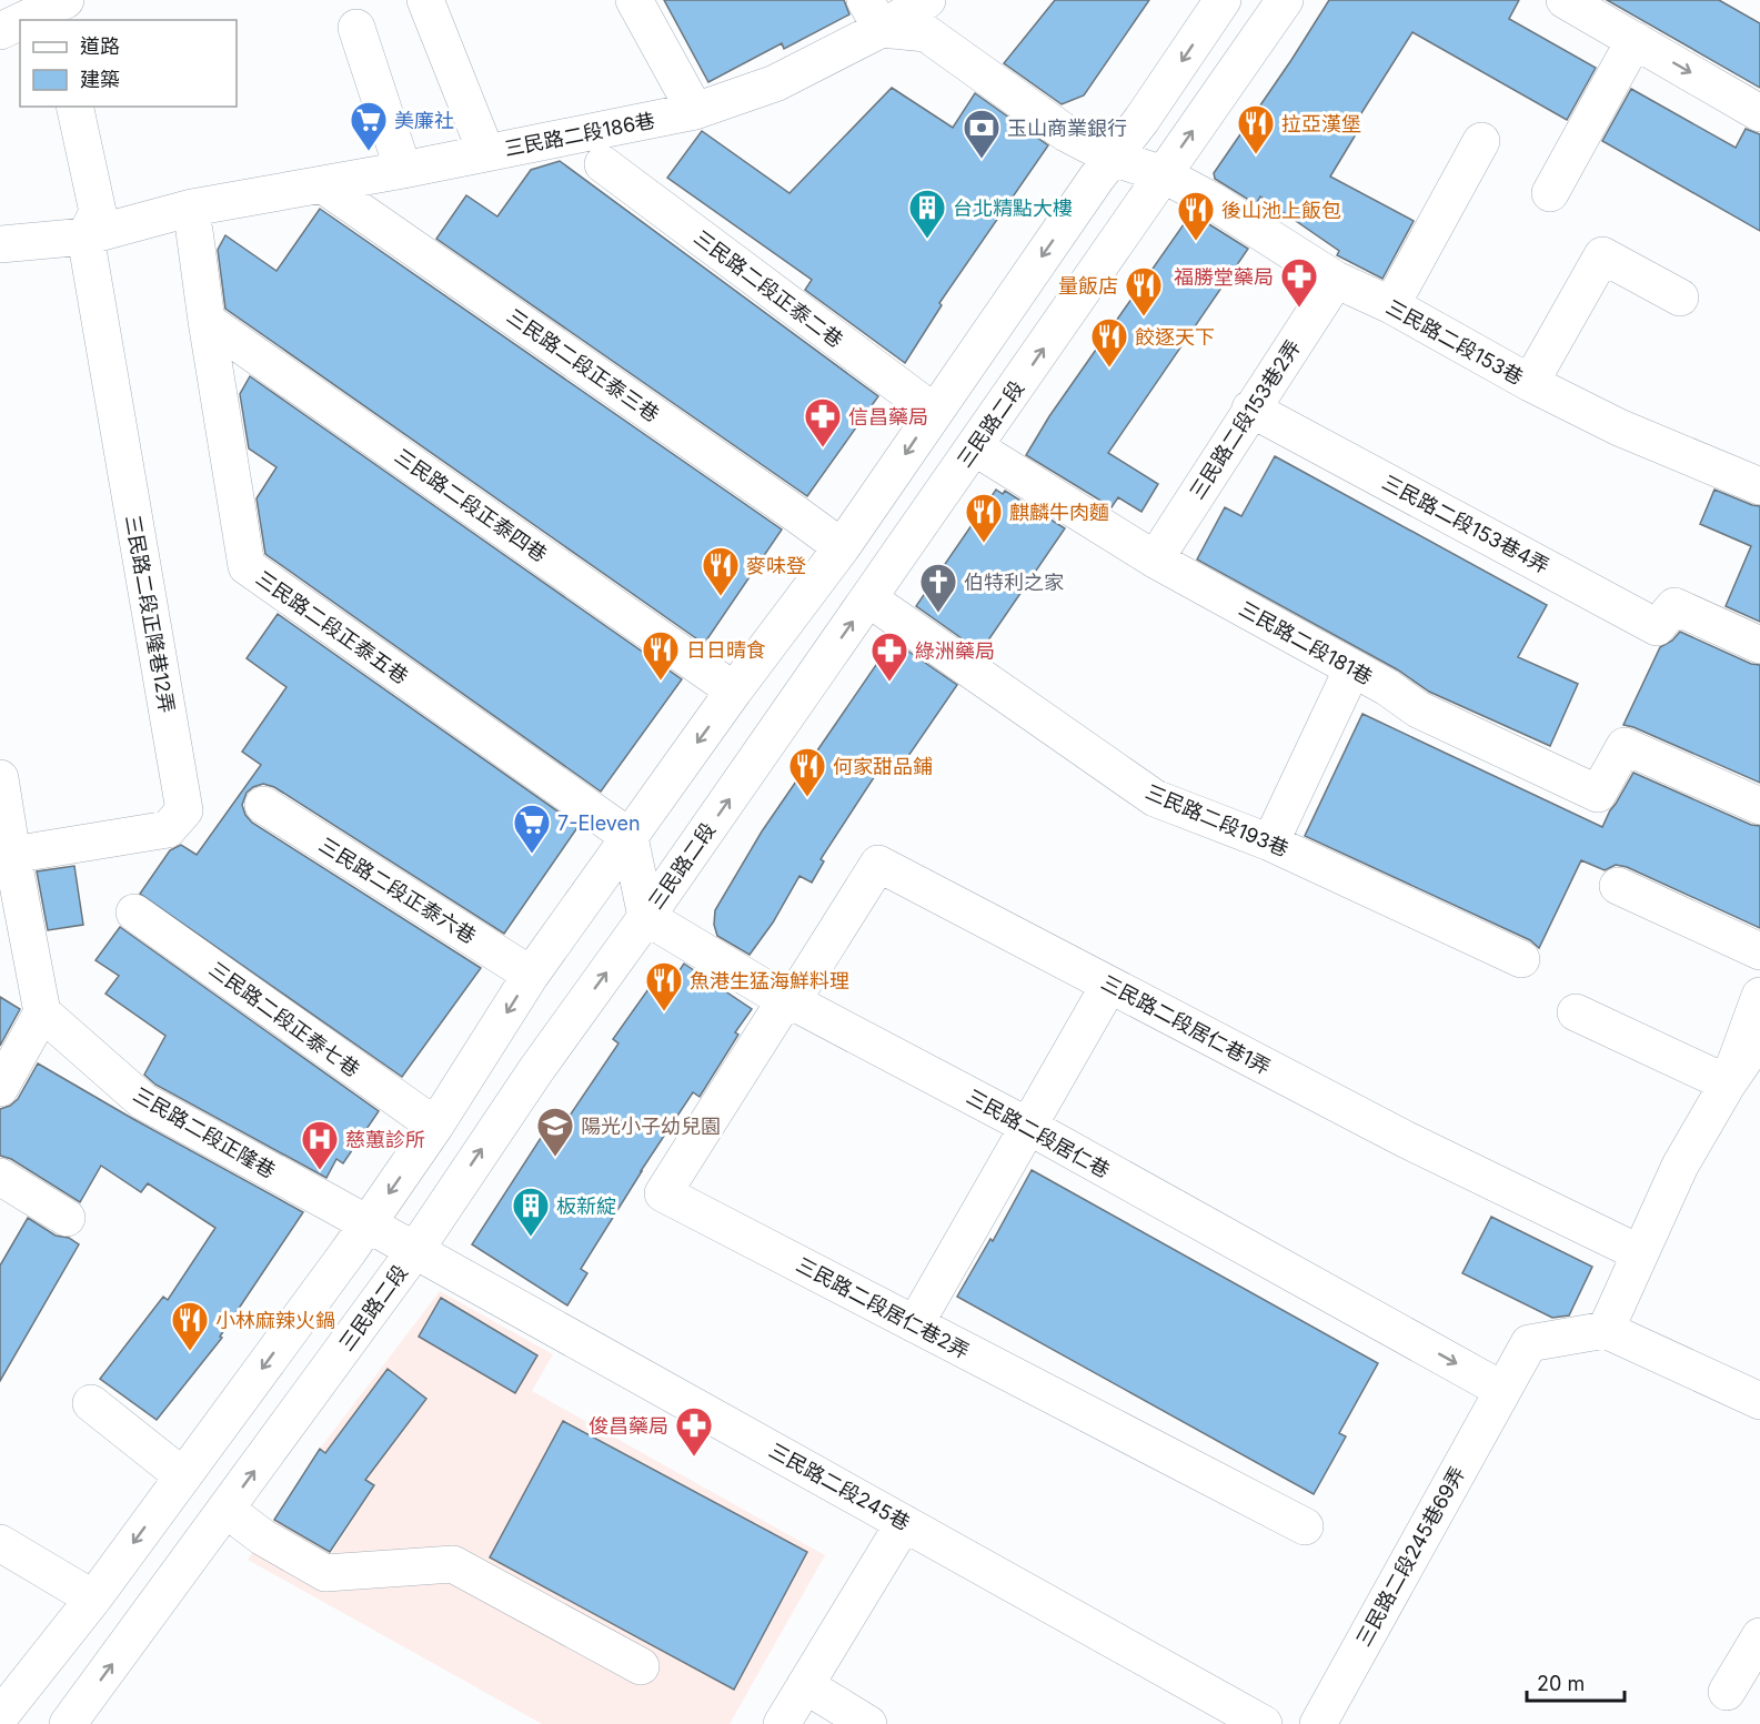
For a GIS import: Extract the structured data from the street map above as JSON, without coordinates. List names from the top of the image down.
{
  "streets": {
    "street": [
      "三民路二段186巷",
      "三民路二段正泰二巷",
      "三民路二段153巷",
      "三民路二段正泰三巷",
      "三民路二段153巷2弄",
      "三民路二段",
      "三民路二段正泰四巷",
      "三民路二段153巷4弄",
      "三民路二段正隆巷12弄",
      "三民路二段正泰五巷",
      "三民路二段181巷",
      "三民路二段193巷",
      "三民路二段正泰六巷",
      "三民路二段正泰七巷",
      "三民路二段居仁巷1弄",
      "三民路二段正隆巷",
      "三民路二段居仁巷",
      "三民路二段居仁巷2弄",
      "三民路二段245巷",
      "三民路二段245巷69弄"
    ]
  },
  "crossings": [
    ["三民路二段186巷", "三民路二段正泰三巷"],
    ["三民路二段186巷", "三民路二段正隆巷12弄"],
    ["三民路二段153巷", "三民路二段153巷2弄"],
    ["三民路二段153巷", "三民路二段"],
    ["三民路二段153巷2弄", "三民路二段153巷4弄"],
    ["三民路二段153巷2弄", "三民路二段181巷"],
    ["三民路二段", "三民路二段181巷"],
    ["三民路二段", "三民路二段193巷"],
    ["三民路二段", "三民路二段正隆巷"],
    ["三民路二段", "三民路二段居仁巷"],
    ["三民路二段", "三民路二段245巷"],
    ["三民路二段正泰四巷", "三民路二段正泰五巷"],
    ["三民路二段居仁巷1弄", "三民路二段居仁巷"],
    ["三民路二段居仁巷1弄", "三民路二段居仁巷2弄"],
    ["三民路二段正隆巷", "三民路二段245巷"],
    ["三民路二段居仁巷", "三民路二段居仁巷2弄"],
    ["三民路二段居仁巷", "三民路二段245巷69弄"]
  ],
  "one_way": ["三民路二段居仁巷"],
  "places": {
    "supermarket": ["美廉社", "7-Eleven"],
    "restaurant": [
      "拉亞漢堡",
      "後山池上飯包",
      "量飯店",
      "餃逐天下",
      "麒麟牛肉麵",
      "麥味登",
      "日日晴食",
      "何家甜品鋪",
      "魚港生猛海鮮料理",
      "小林麻辣火鍋"
    ],
    "bank": ["玉山商業銀行"],
    "building": ["台北精點大樓", "板新綻"],
    "pharmacy": [
      "福勝堂藥局",
      "信昌藥局",
      "綠洲藥局",
      "俊昌藥局"
    ],
    "church": ["伯特利之家"],
    "school or university": ["陽光小子幼兒園"],
    "hospital": ["慈蕙診所"]
  },
  "legend": ["道路", "建築"],
  "scale_bar": "20 m"
}
